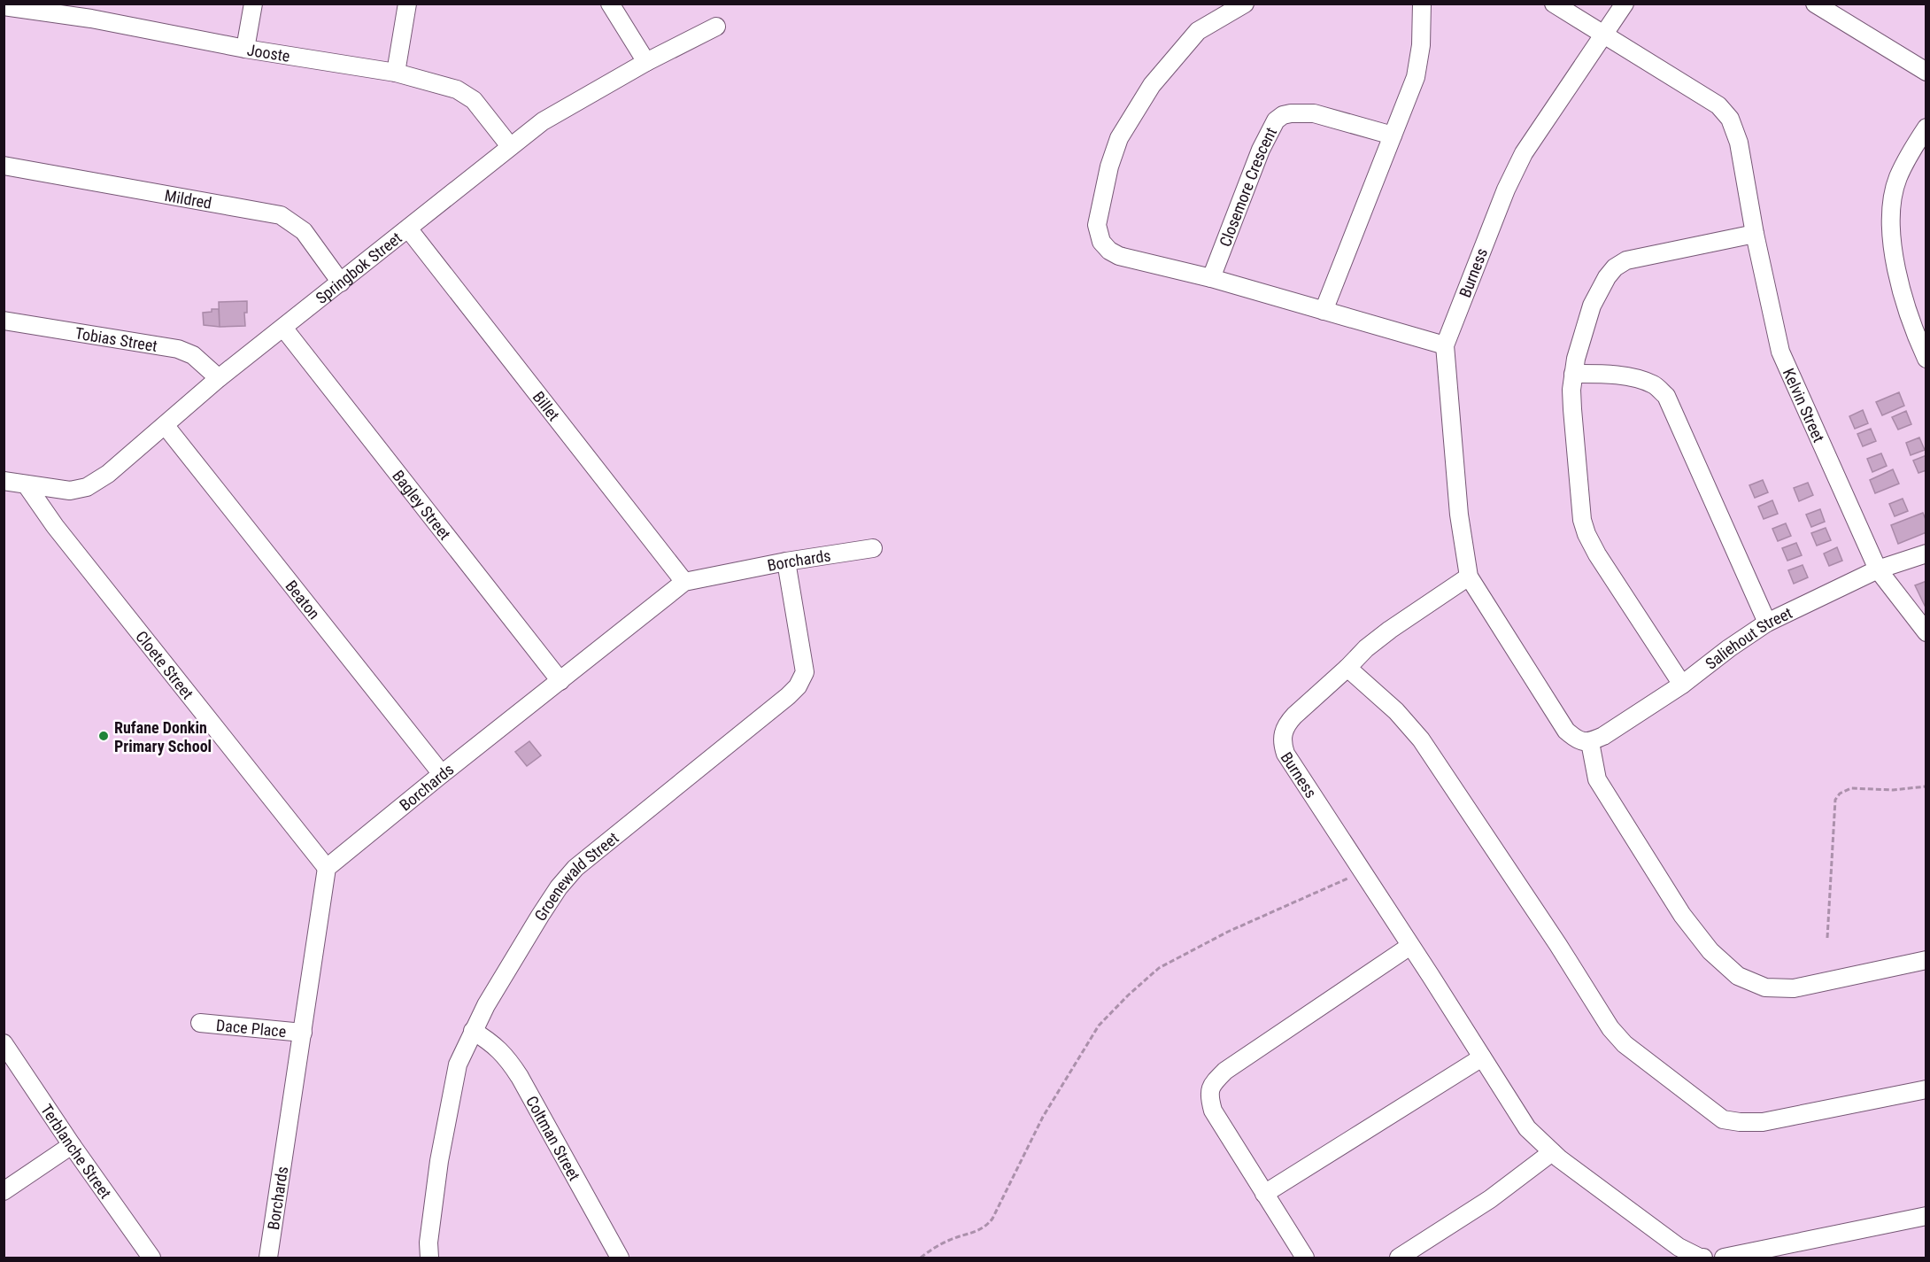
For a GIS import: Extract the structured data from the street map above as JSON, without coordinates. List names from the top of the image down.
{
  "streets": {
    "street": [
      "Jooste",
      "Closemore Crescent",
      "Mildred",
      "Springbok Street",
      "Burness",
      "Tobias Street",
      "Billet",
      "Kelvin Street",
      "Bagley Street",
      "Borchards",
      "Beaton",
      "Saliehout Street",
      "Cloete Street",
      "Groenewald Street",
      "Dace Place",
      "Coltman Street",
      "Terblanche Street"
    ]
  },
  "crossings": [
    ["Jooste", "Springbok Street"],
    ["Mildred", "Springbok Street"],
    ["Springbok Street", "Tobias Street"],
    ["Springbok Street", "Billet"],
    ["Springbok Street", "Bagley Street"],
    ["Springbok Street", "Beaton"],
    ["Springbok Street", "Cloete Street"],
    ["Burness", "Kelvin Street"],
    ["Burness", "Saliehout Street"],
    ["Billet", "Borchards"],
    ["Kelvin Street", "Saliehout Street"],
    ["Bagley Street", "Borchards"],
    ["Borchards", "Beaton"],
    ["Borchards", "Cloete Street"],
    ["Borchards", "Groenewald Street"],
    ["Borchards", "Dace Place"],
    ["Groenewald Street", "Coltman Street"]
  ],
  "places": ["Rufane Donkin Primary School"]
}
